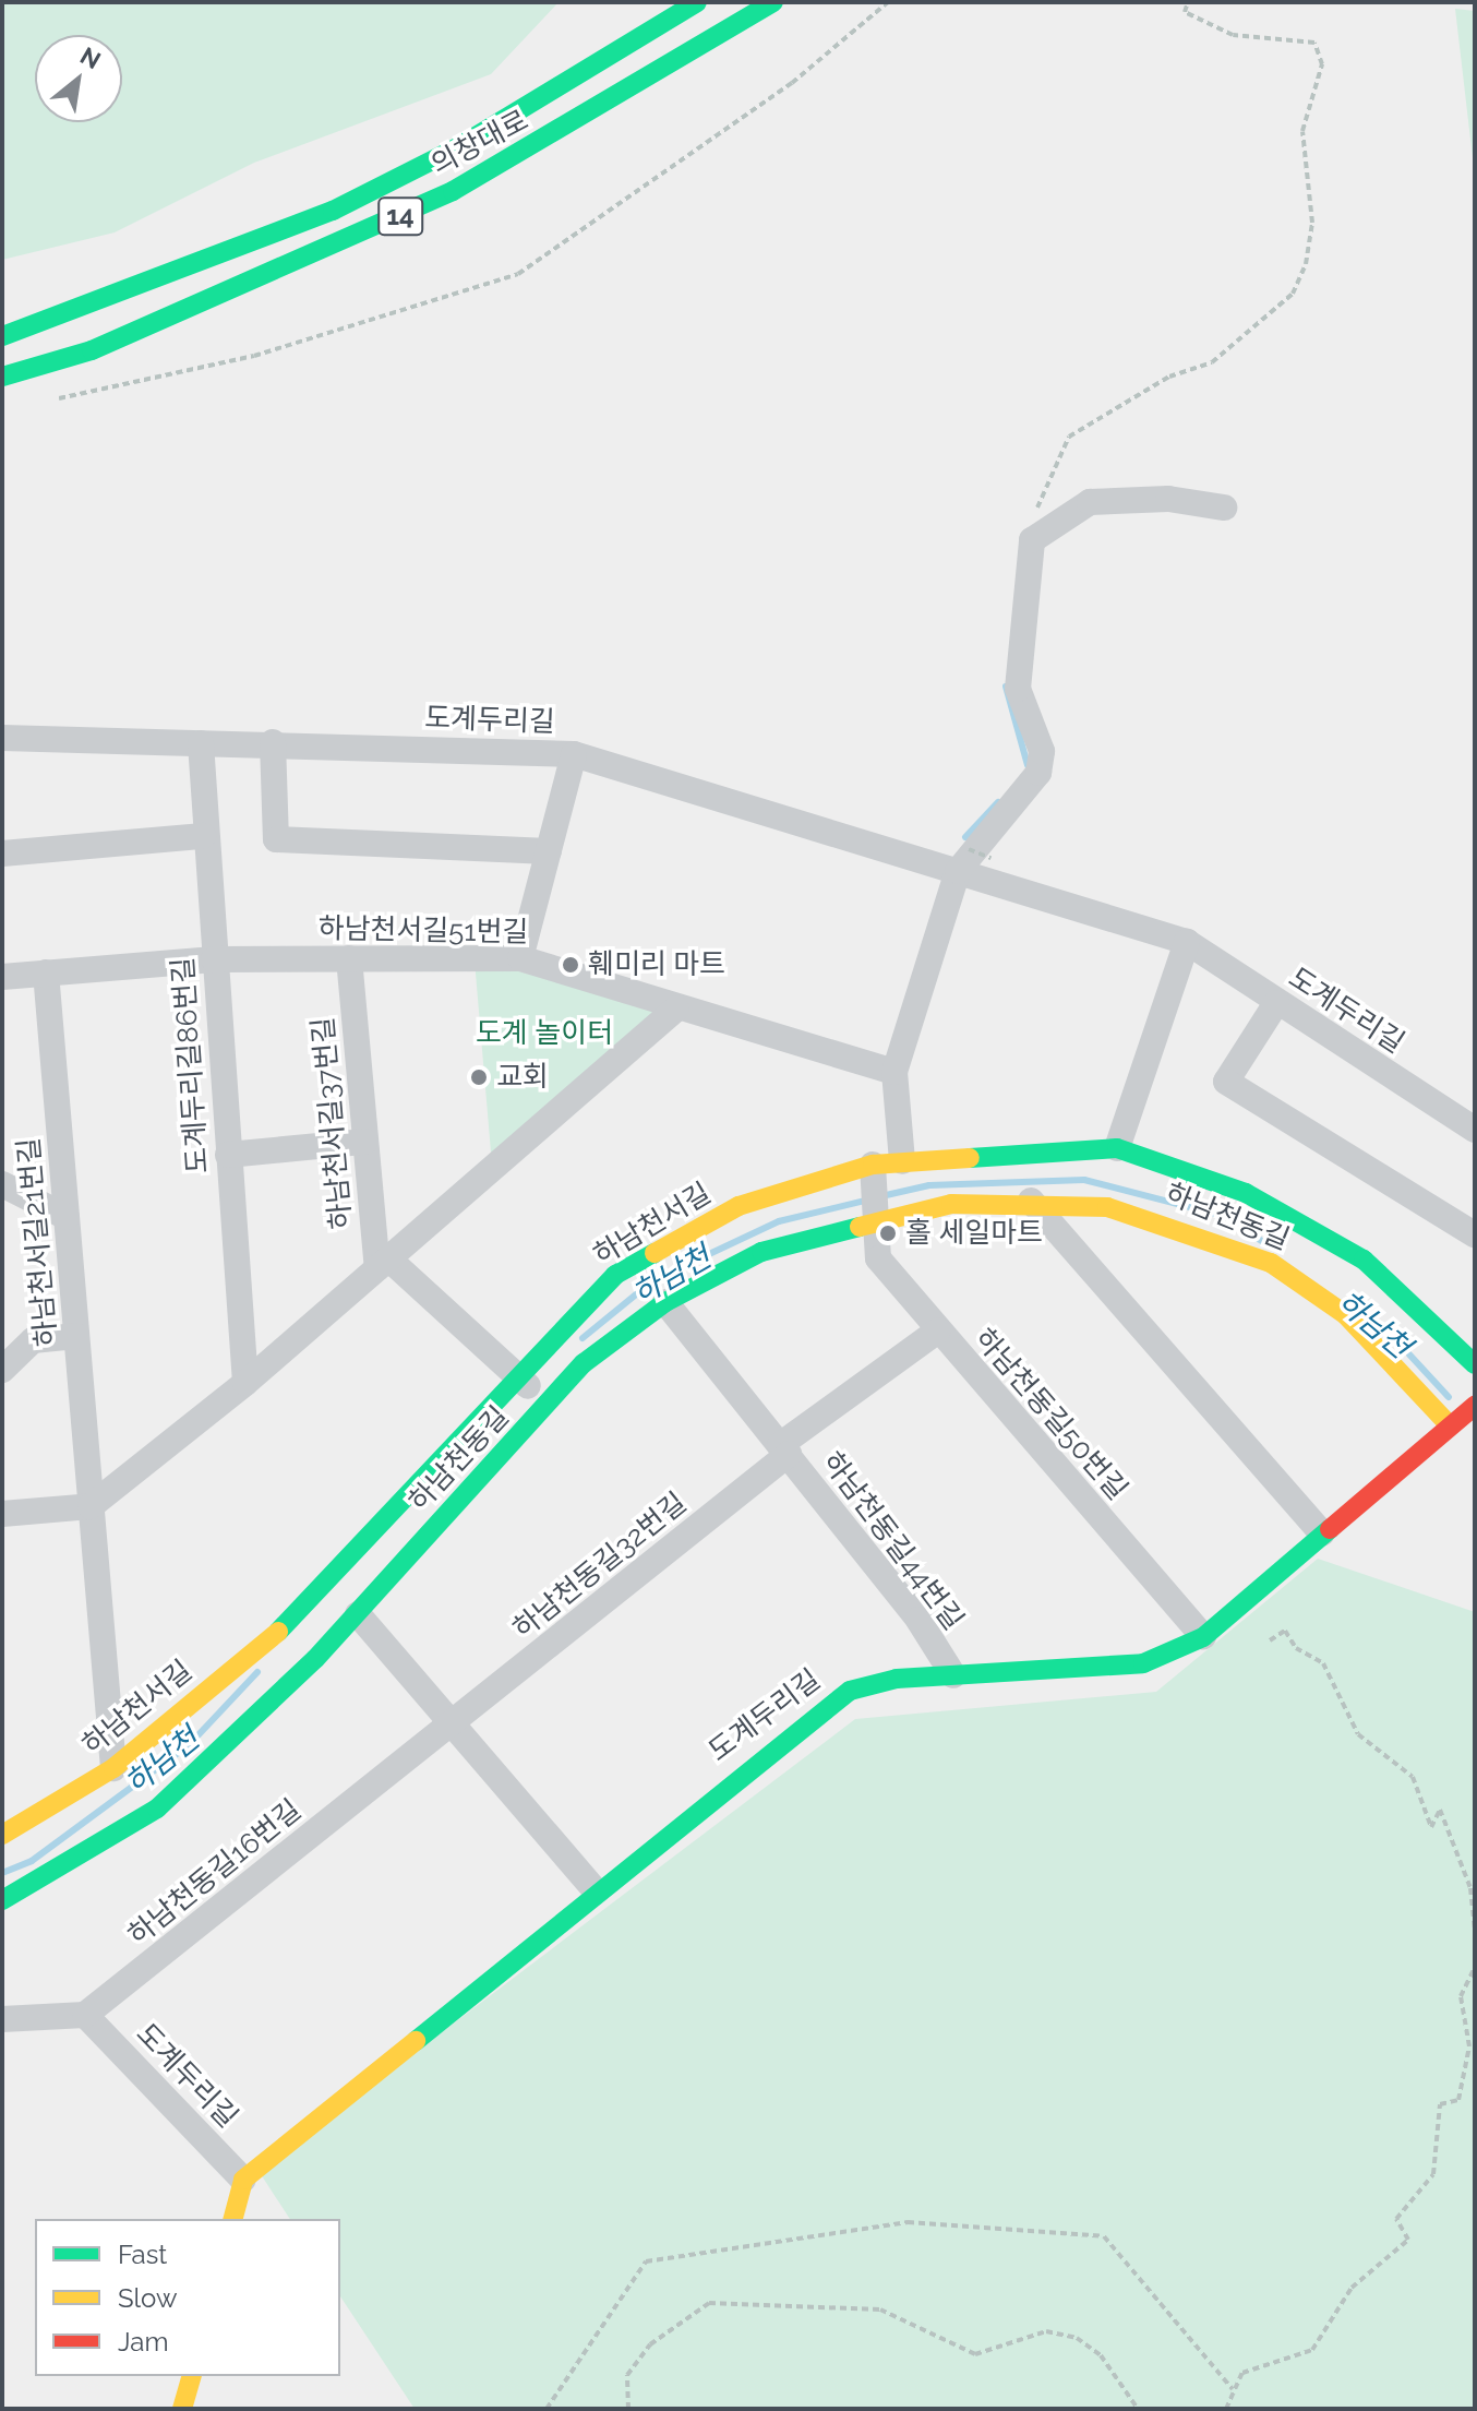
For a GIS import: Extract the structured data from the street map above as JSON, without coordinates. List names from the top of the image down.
{
  "streets": {
    "main road": [
      "의창대로",
      "14",
      "도계두리길",
      "하남천동길",
      "하남천서길"
    ],
    "street": [
      "하남천서길51번길",
      "도계두리길86번길",
      "하남천서길37번길",
      "하남천서길21번길",
      "하남천동길50번길",
      "하남천동길44번길",
      "하남천동길32번길",
      "하남천동길16번길"
    ]
  },
  "crossings": [
    ["도계두리길", "도계두리길86번길"],
    ["도계두리길", "하남천동길"],
    ["도계두리길", "하남천동길50번길"],
    ["도계두리길", "하남천동길44번길"],
    ["도계두리길", "하남천동길16번길"],
    ["하남천서길51번길", "도계두리길86번길"],
    ["하남천서길51번길", "하남천서길37번길"],
    ["하남천서길51번길", "하남천서길21번길"],
    ["하남천서길37번길", "하남천동길"],
    ["하남천서길37번길", "하남천서길"],
    ["하남천동길", "하남천동길50번길"],
    ["하남천동길", "하남천동길44번길"],
    ["하남천서길", "하남천서길21번길"],
    ["하남천서길", "하남천동길50번길"],
    ["하남천동길50번길", "하남천동길44번길"],
    ["하남천동길44번길", "하남천동길32번길"],
    ["하남천동길32번길", "하남천동길16번길"]
  ],
  "water": ["하남천"],
  "parks": ["도계 놀이터"],
  "places": ["훼미리 마트", "교회", "홀 세일마트"],
  "legend": ["Fast", "Slow", "Jam"],
  "north": "top right"
}
